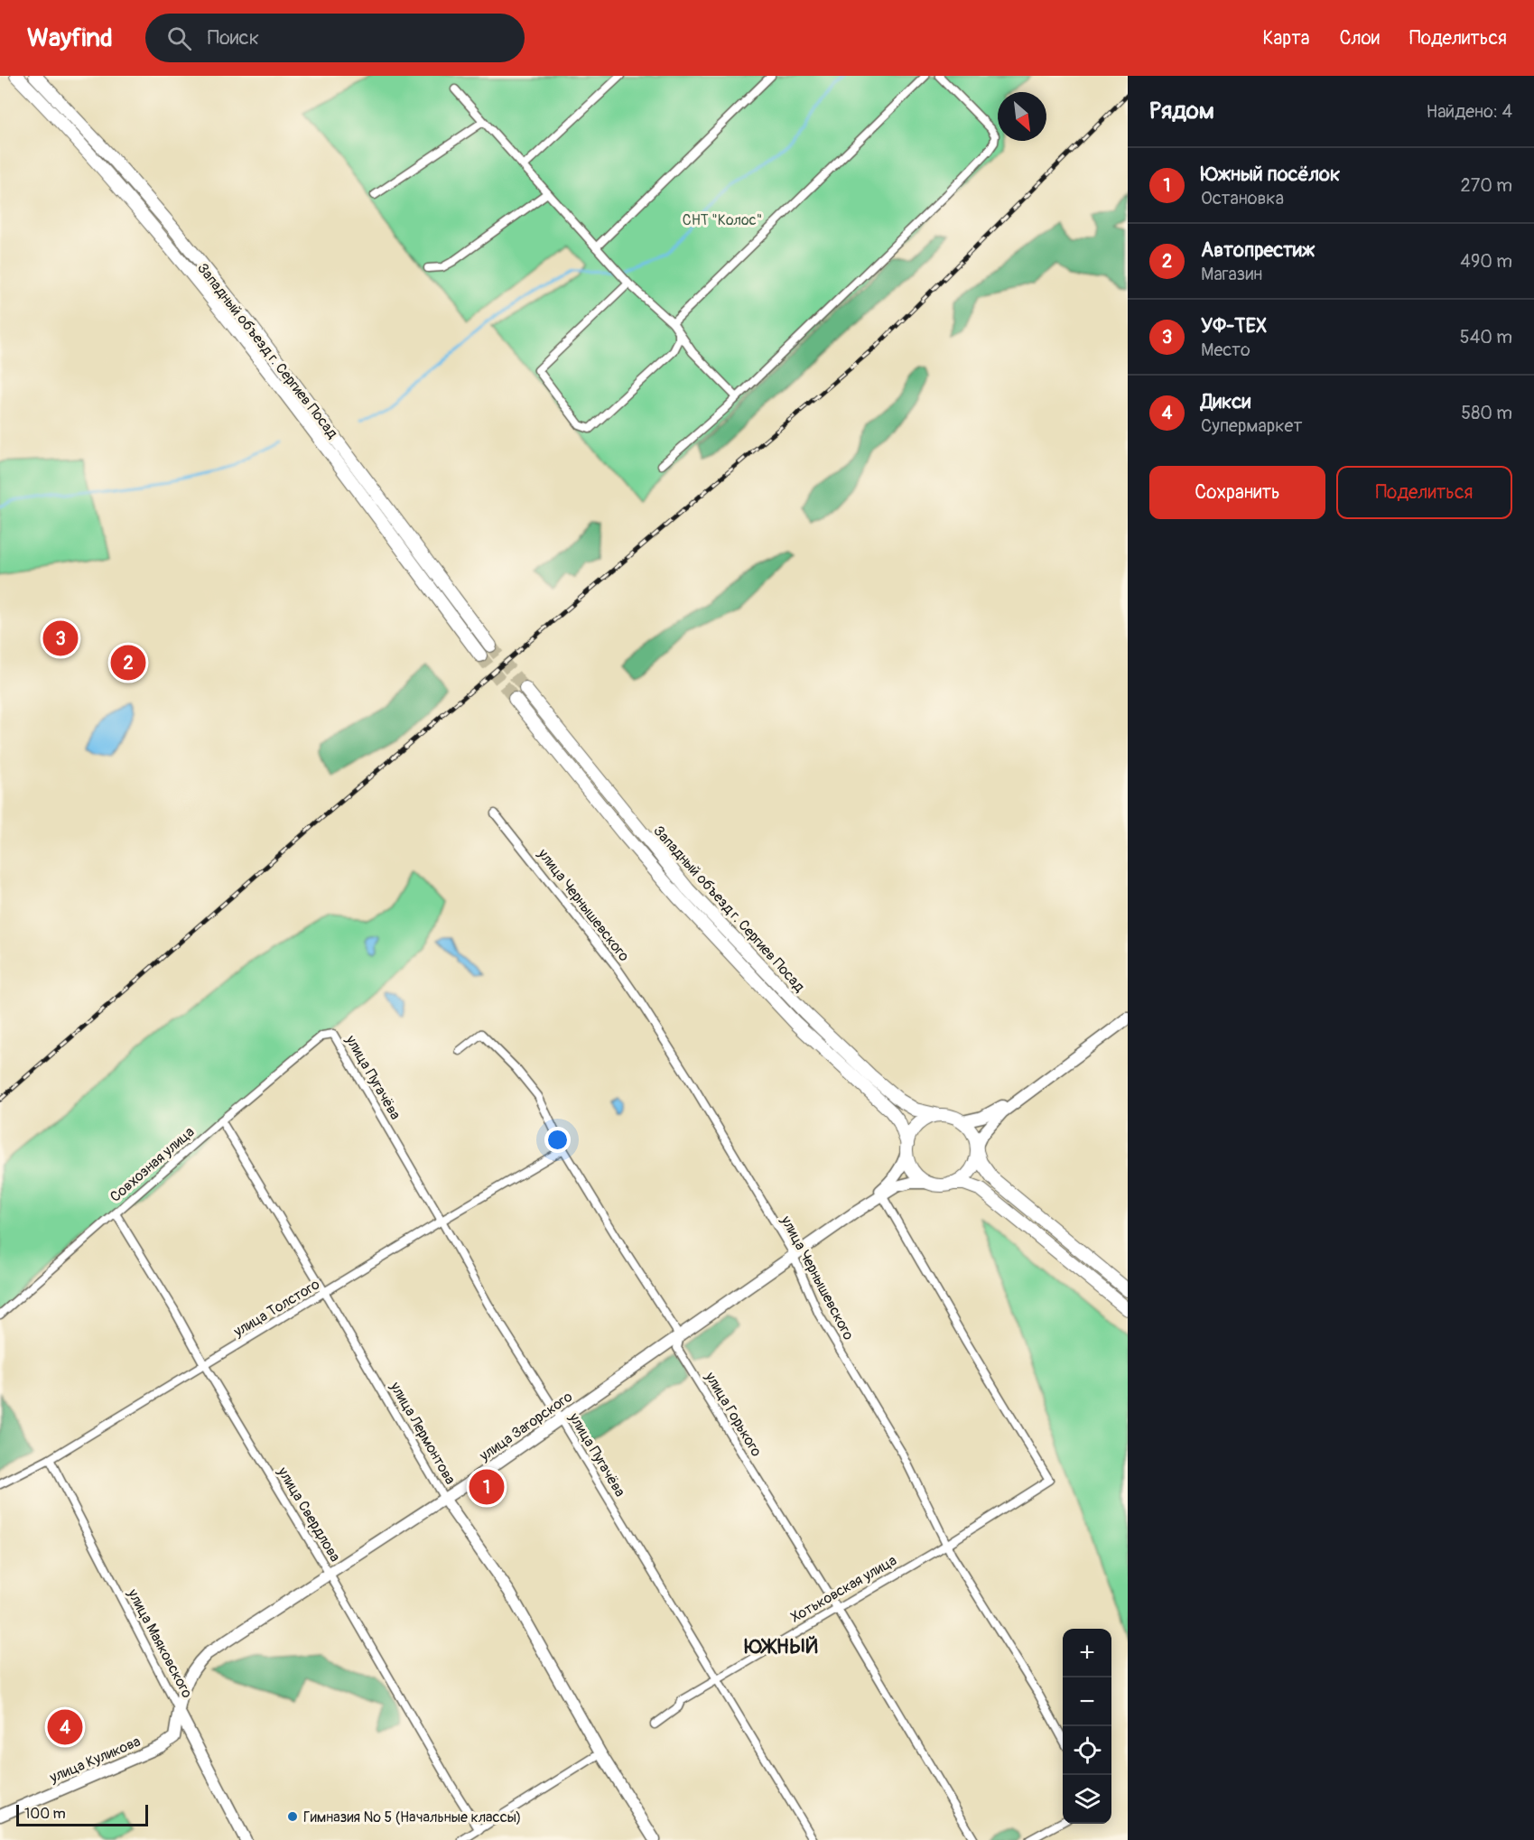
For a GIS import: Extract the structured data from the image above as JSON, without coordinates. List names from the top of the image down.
{
  "streets": {
    "main road": [
      "Западный объезд г. Сергиев Посад",
      "улица Загорского",
      "улица Лермонтова",
      "улица Маяковского",
      "улица Куликова"
    ],
    "street": [
      "улица Чернышевского",
      "улица Пугачёва",
      "Совхозная улица",
      "улица Толстого",
      "улица Горького",
      "улица Свердлова",
      "Хотьковская улица"
    ]
  },
  "crossings": [
    ["улица Чернышевского", "улица Загорского"],
    ["улица Чернышевского", "Хотьковская улица"],
    ["улица Пугачёва", "Совхозная улица"],
    ["улица Пугачёва", "улица Толстого"],
    ["улица Пугачёва", "улица Загорского"],
    ["улица Пугачёва", "Хотьковская улица"],
    ["Совхозная улица", "улица Лермонтова"],
    ["Совхозная улица", "улица Свердлова"],
    ["улица Толстого", "улица Горького"],
    ["улица Толстого", "улица Лермонтова"],
    ["улица Толстого", "улица Свердлова"],
    ["улица Толстого", "улица Маяковского"],
    ["улица Горького", "улица Загорского"],
    ["улица Горького", "Хотьковская улица"],
    ["улица Загорского", "улица Лермонтова"],
    ["улица Загорского", "улица Свердлова"],
    ["улица Загорского", "улица Маяковского"],
    ["улица Загорского", "улица Куликова"],
    ["улица Маяковского", "улица Куликова"]
  ],
  "districts": ["ЮЖНЫЙ"],
  "parks": ["СНТ \"Колос\""],
  "places": ["Гимназия № 5 (Начальные классы)"],
  "scale_bar": "100 m",
  "north": "bottom right",
  "page": {
    "header": "Wayfind",
    "search": "Поиск",
    "nav": ["Карта", "Слои", "Поделиться"],
    "heading": ["Рядом", "Найдено: 4"],
    "list": [
      {
        "mark": "1",
        "name": "Южный посёлок",
        "note": "Остановка",
        "value": "270 m"
      },
      {
        "mark": "2",
        "name": "Автопрестиж",
        "note": "Магазин",
        "value": "490 m"
      },
      {
        "mark": "3",
        "name": "УФ-ТЕХ",
        "note": "Место",
        "value": "540 m"
      },
      {
        "mark": "4",
        "name": "Дикси",
        "note": "Супермаркет",
        "value": "580 m"
      }
    ],
    "buttons": ["Сохранить", "Поделиться"],
    "pins": [
      "3",
      "2",
      "1",
      "4"
    ],
    "map_buttons": ["+", "−"],
    "scale": "100 m"
  }
}
